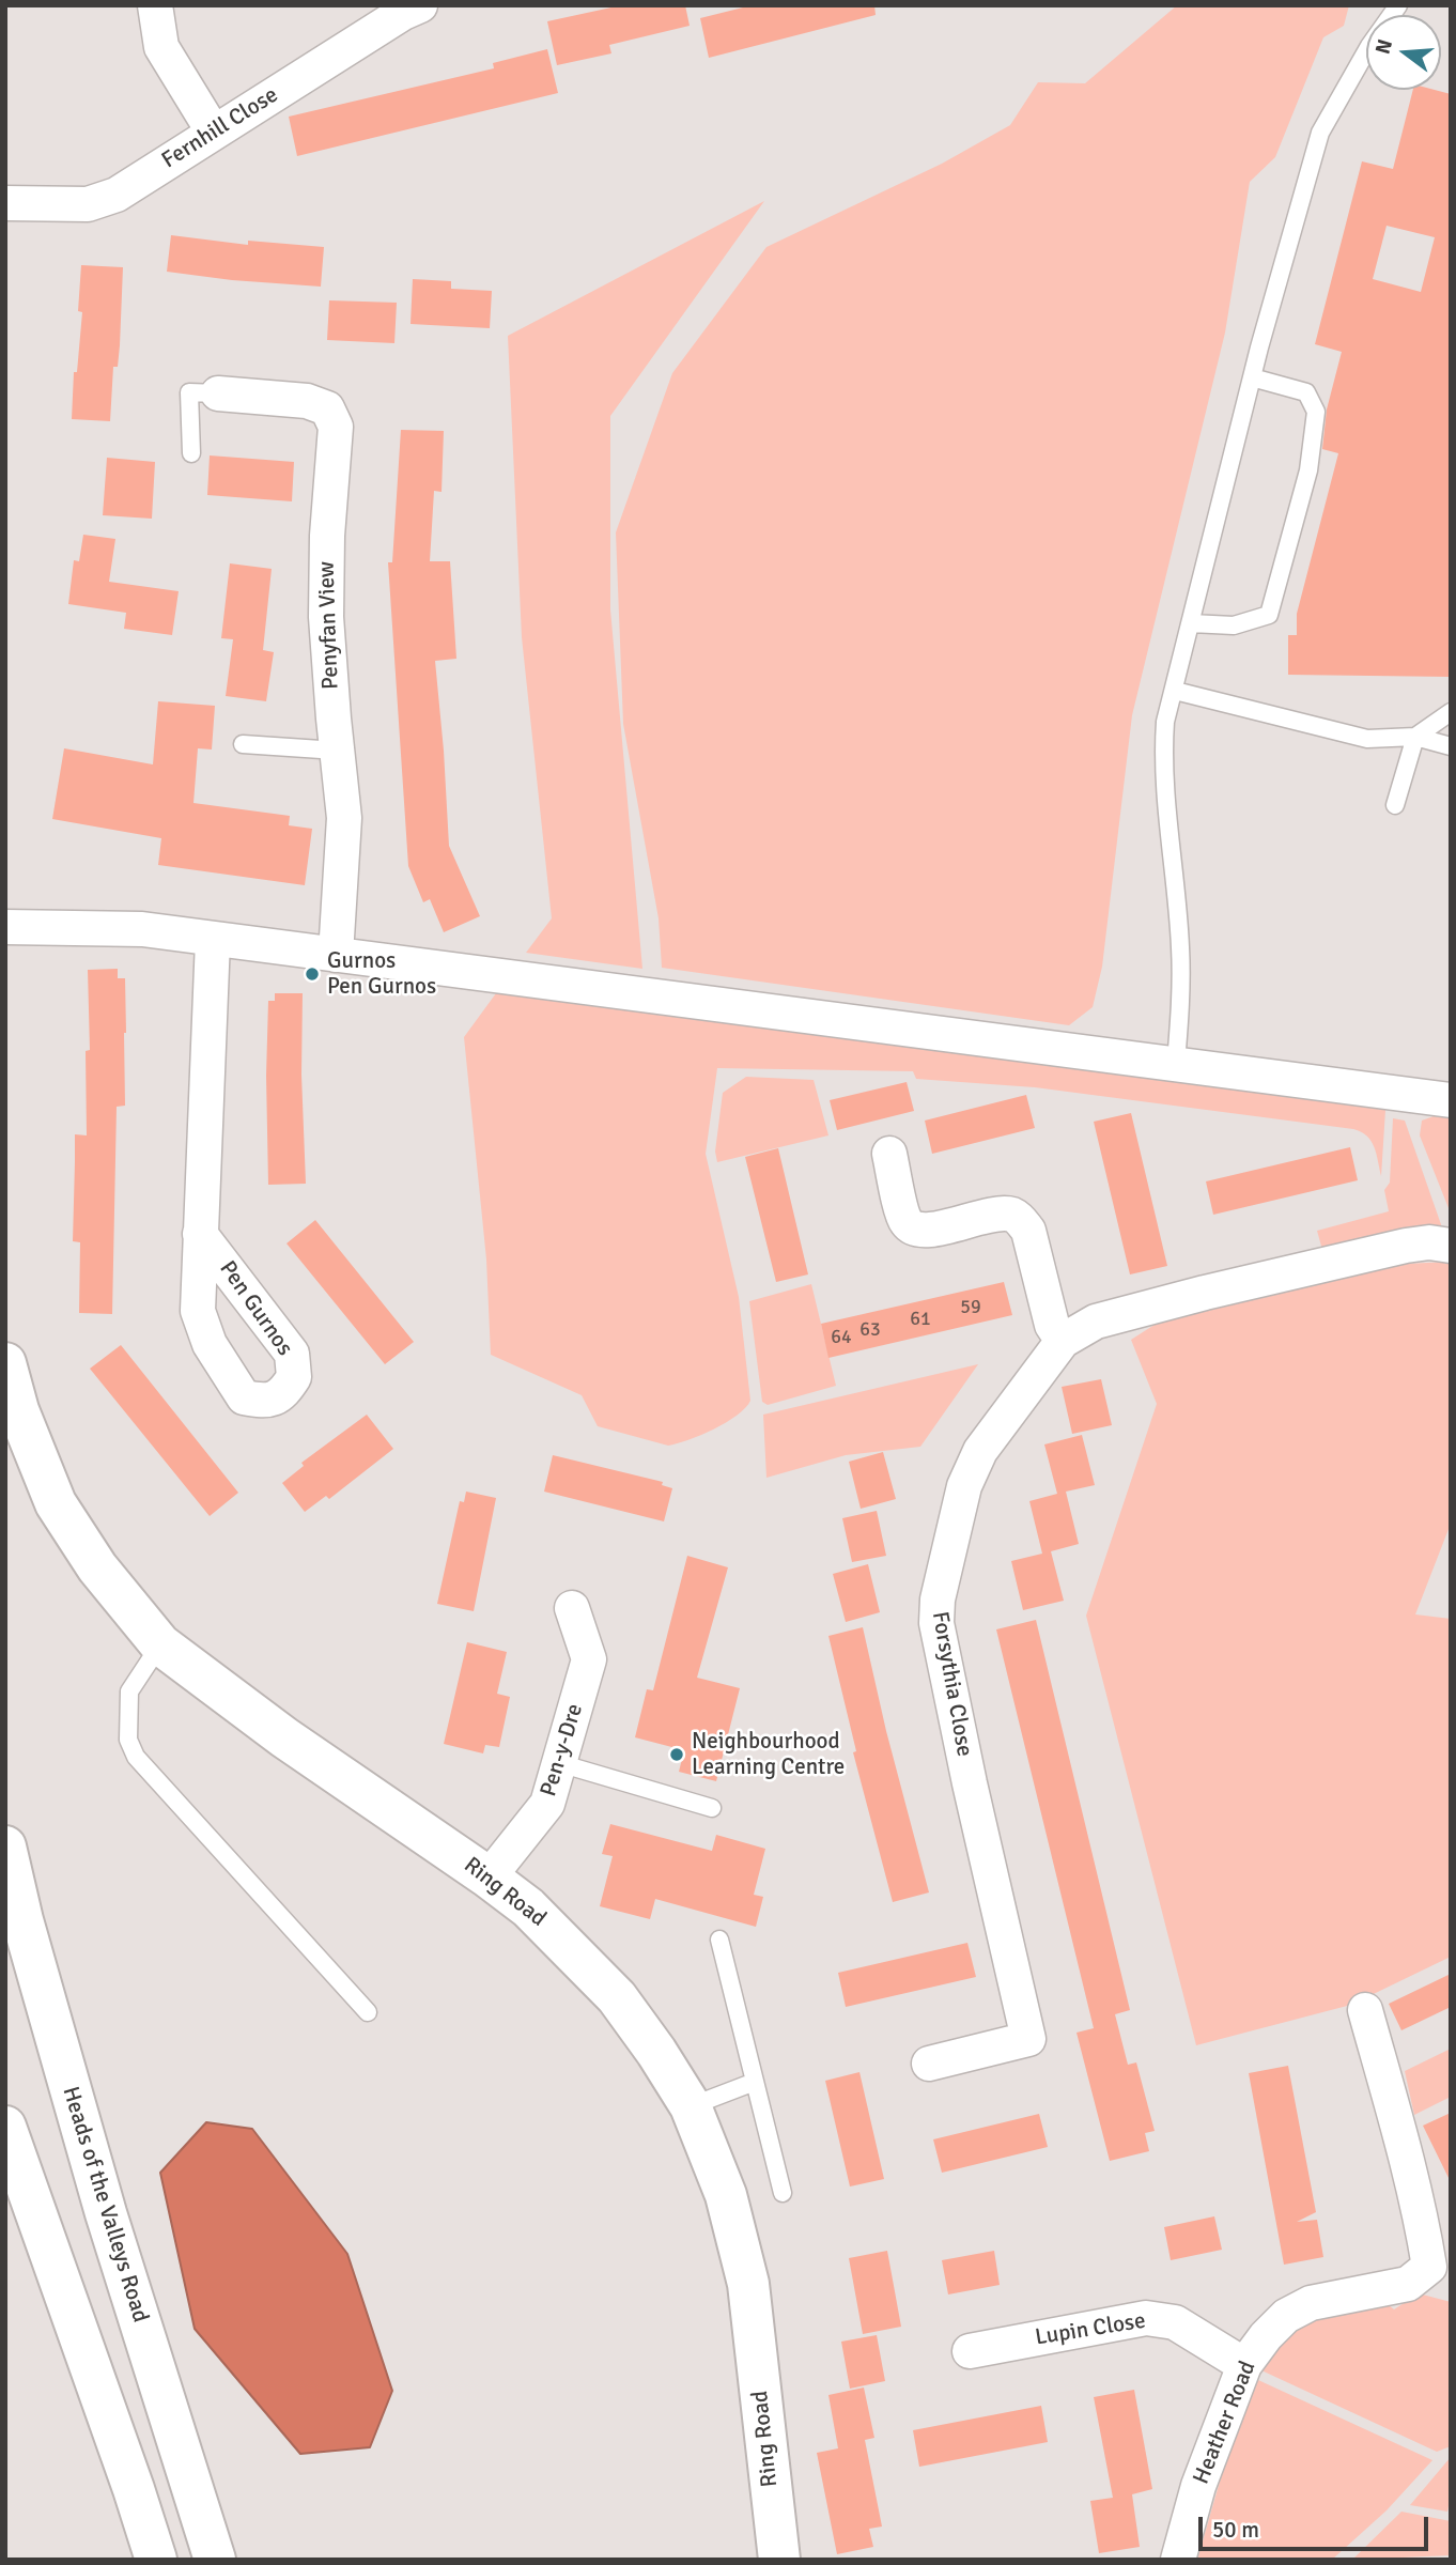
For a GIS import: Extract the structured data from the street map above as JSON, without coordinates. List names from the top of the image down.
{
  "streets": {
    "main road": ["Ring Road", "Heads of the Valleys Road"],
    "street": [
      "Fernhill Close",
      "Penyfan View",
      "Forsythia Close",
      "Pen-y-Dre",
      "Lupin Close",
      "Heather Road"
    ]
  },
  "crossings": [
    ["Pen-y-Dre", "Ring Road"],
    ["Lupin Close", "Heather Road"]
  ],
  "places": ["Gurnos Pen Gurnos", "Neighbourhood Learning Centre"],
  "house_numbers": [
    "59",
    "61",
    "63",
    "64"
  ],
  "scale_bar": "50 m",
  "north": "left"
}
